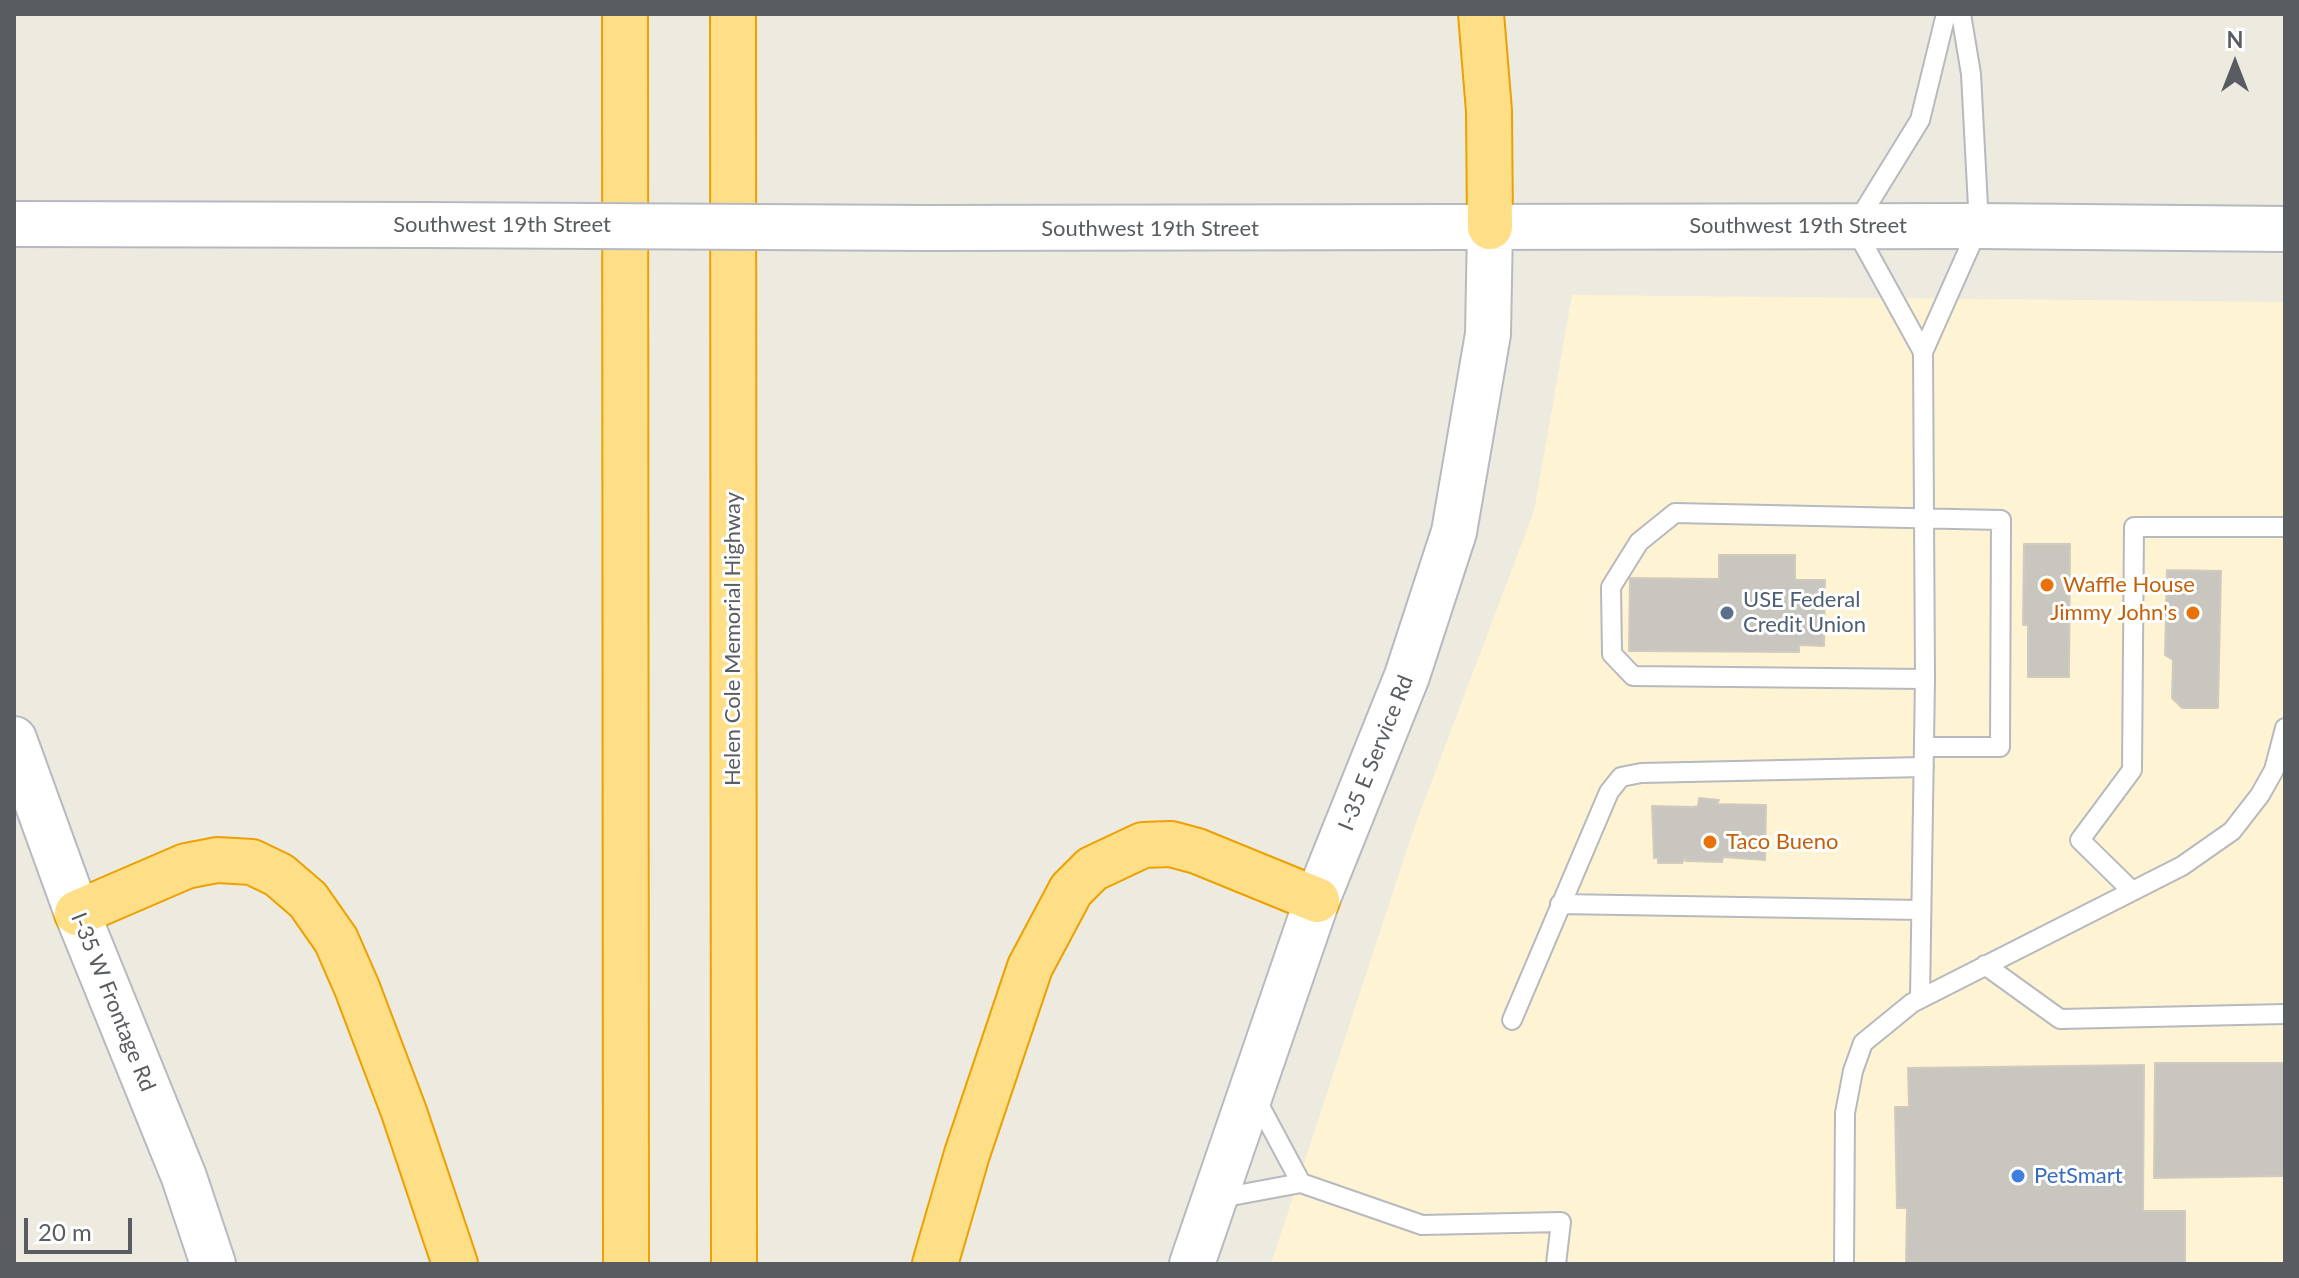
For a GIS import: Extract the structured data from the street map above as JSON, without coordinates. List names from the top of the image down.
{
  "streets": {
    "highway": ["Helen Cole Memorial Highway"],
    "main road": ["Southwest 19th Street", "I-35 E Service Rd", "I-35 W Frontage Rd"]
  },
  "crossings": [
    ["Southwest 19th Street", "I-35 E Service Rd"]
  ],
  "places": [
    "Waffle House",
    "USE Federal Credit Union",
    "Jimmy John's",
    "Taco Bueno",
    "PetSmart"
  ],
  "scale_bar": "20 m",
  "north": "top"
}
